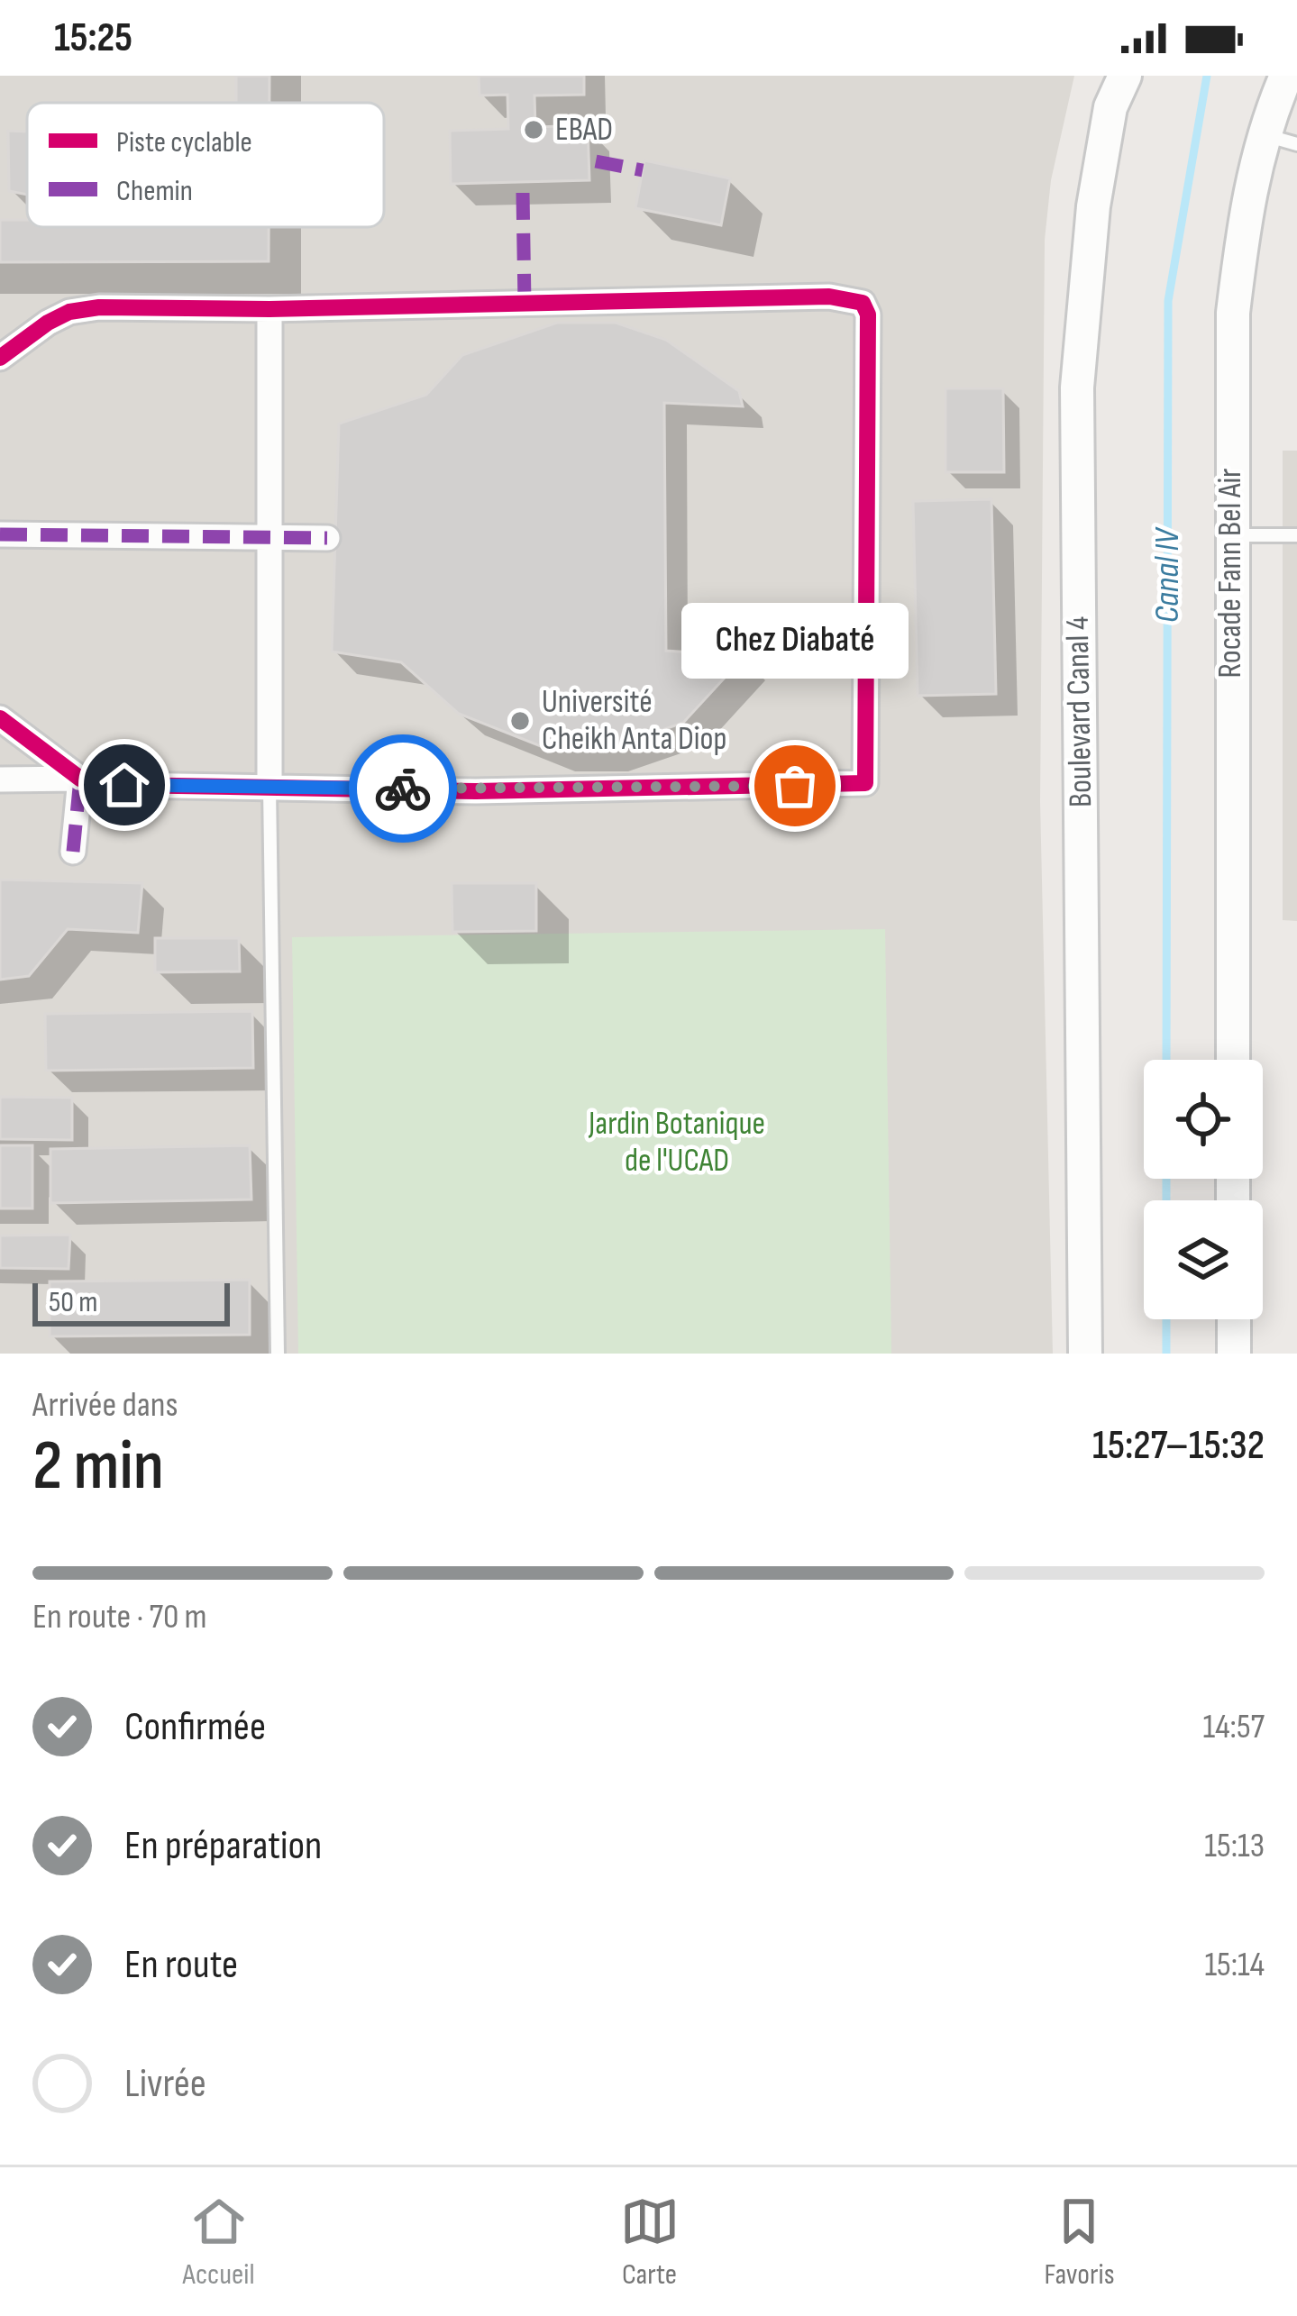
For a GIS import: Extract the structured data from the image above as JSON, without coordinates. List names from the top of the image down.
{
  "streets": {
    "main road": ["Rocade Fann Bel Air", "Boulevard Canal 4"]
  },
  "water": ["Canal IV"],
  "parks": ["Jardin Botanique de l'UCAD"],
  "places": ["EBAD", "Université Cheikh Anta Diop", "Chez Diabaté"],
  "legend": ["Piste cyclable", "Chemin"],
  "scale_bar": "50 m",
  "page": {
    "status": "15:25",
    "bubble": "Chez Diabaté",
    "scale": "50 m",
    "heading": ["2 min", "Arrivée dans", "15:27–15:32"],
    "bar": "En route · 70 m",
    "list": [
      ["Confirmée", "14:57"],
      ["En préparation", "15:13"],
      ["En route", "15:14"],
      "Livrée"
    ],
    "tabs": ["Accueil", "Carte", "Favoris"]
  }
}
